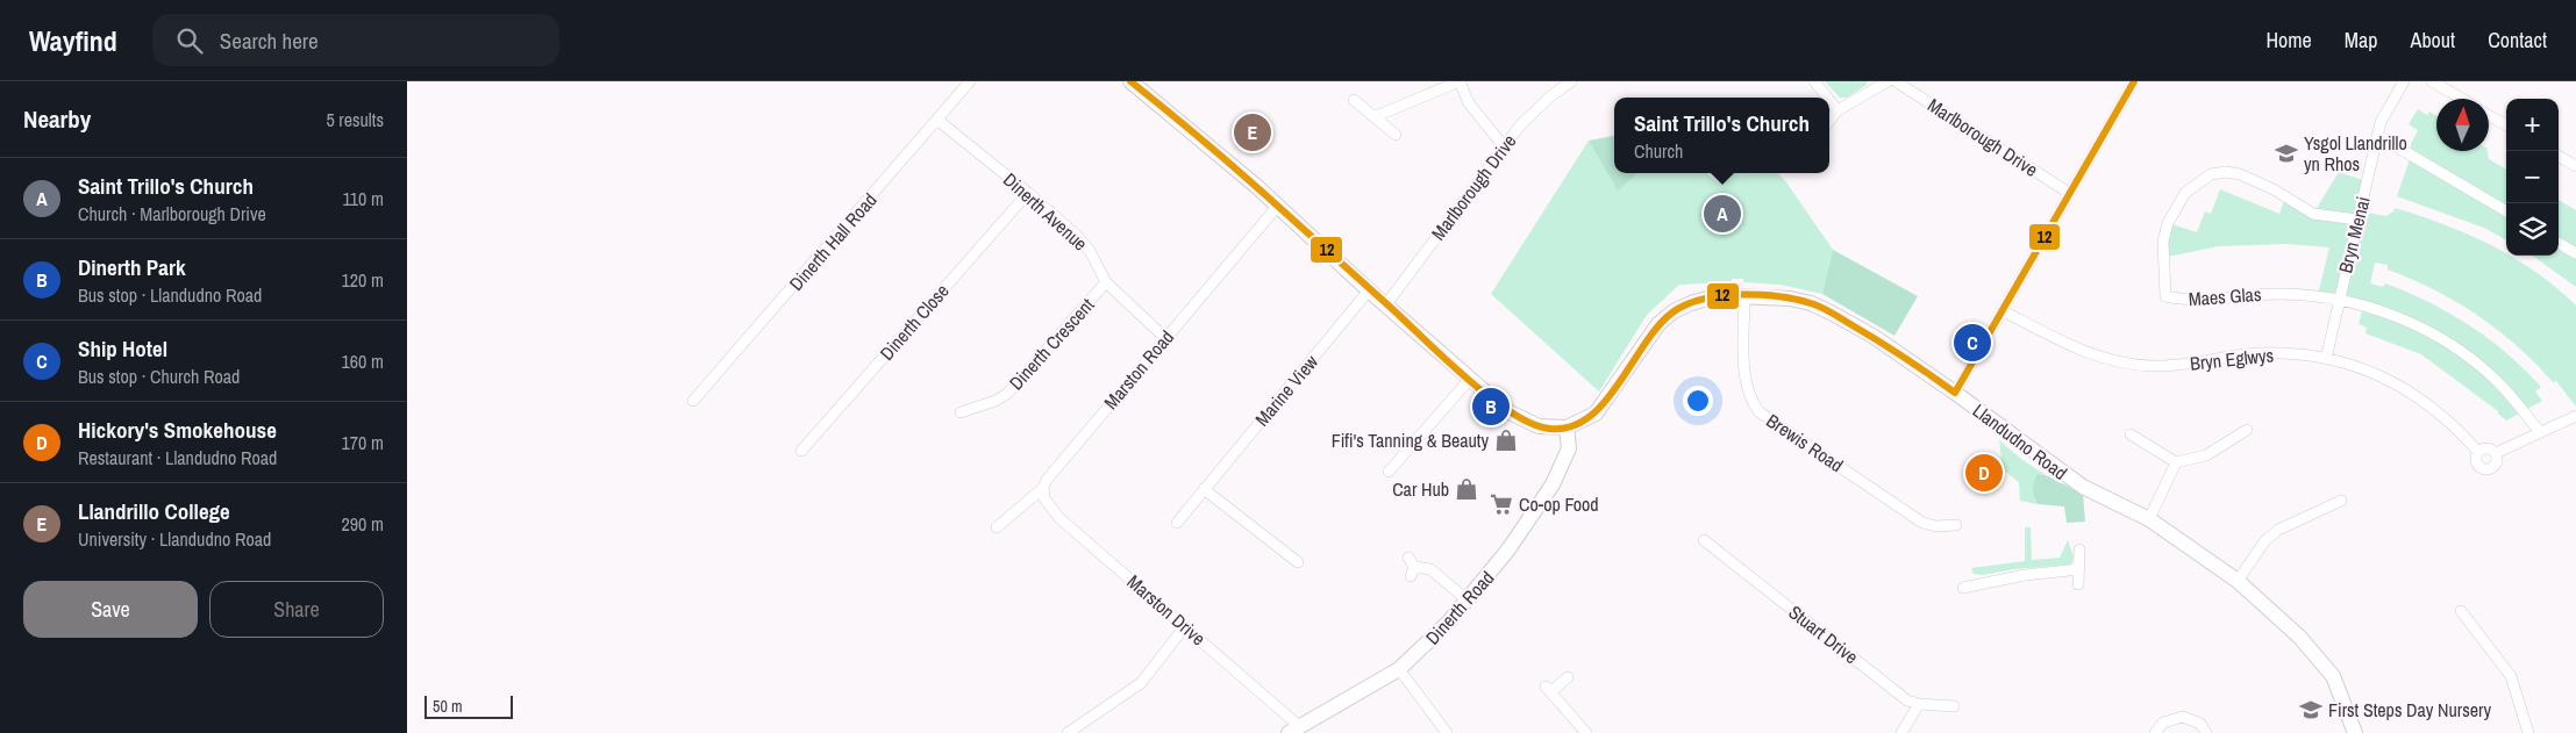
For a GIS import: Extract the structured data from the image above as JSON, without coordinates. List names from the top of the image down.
{
  "streets": {
    "main road": ["Llandudno Road", "Dinerth Road"],
    "street": [
      "Marlborough Drive",
      "Dinerth Avenue",
      "Bryn Menai",
      "Dinerth Hall Road",
      "Maes Glas",
      "Dinerth Close",
      "Dinerth Crescent",
      "Bryn Eglwys",
      "Marston Road",
      "Marine View",
      "Brewis Road",
      "Marston Drive",
      "Stuart Drive"
    ]
  },
  "crossings": [
    ["Dinerth Avenue", "Dinerth Hall Road"],
    ["Dinerth Avenue", "Dinerth Close"],
    ["Dinerth Avenue", "Dinerth Crescent"],
    ["Dinerth Avenue", "Marston Road"],
    ["Bryn Menai", "Maes Glas"],
    ["Bryn Menai", "Bryn Eglwys"],
    ["Marston Road", "Marston Drive"],
    ["Llandudno Road", "Brewis Road"],
    ["Llandudno Road", "Dinerth Road"],
    ["Dinerth Road", "Marston Drive"]
  ],
  "places": {
    "school or university": ["Ysgol Llandrillo yn Rhos", "First Steps Day Nursery"],
    "shop": ["Fifi's Tanning & Beauty", "Car Hub"],
    "supermarket": ["Co-op Food"]
  },
  "lines": ["transit line 12"],
  "scale_bar": "50 m",
  "north": "top",
  "page": {
    "header": "Wayfind",
    "search": "Search here",
    "nav": [
      "Home",
      "Map",
      "About",
      "Contact"
    ],
    "heading": ["Nearby", "5 results"],
    "popup": ["Saint Trillo's Church", "Church"],
    "map_buttons": ["+", "−"],
    "pins": [
      "E",
      "A",
      "C",
      "B",
      "D"
    ],
    "list": [
      {
        "mark": "A",
        "name": "Saint Trillo's Church",
        "note": "Church · Marlborough Drive",
        "value": "110 m"
      },
      {
        "mark": "B",
        "name": "Dinerth Park",
        "note": "Bus stop · Llandudno Road",
        "value": "120 m"
      },
      {
        "mark": "C",
        "name": "Ship Hotel",
        "note": "Bus stop · Church Road",
        "value": "160 m"
      },
      {
        "mark": "D",
        "name": "Hickory's Smokehouse",
        "note": "Restaurant · Llandudno Road",
        "value": "170 m"
      },
      {
        "mark": "E",
        "name": "Llandrillo College",
        "note": "University · Llandudno Road",
        "value": "290 m"
      }
    ],
    "buttons": ["Save", "Share"],
    "scale": "50 m"
  }
}
